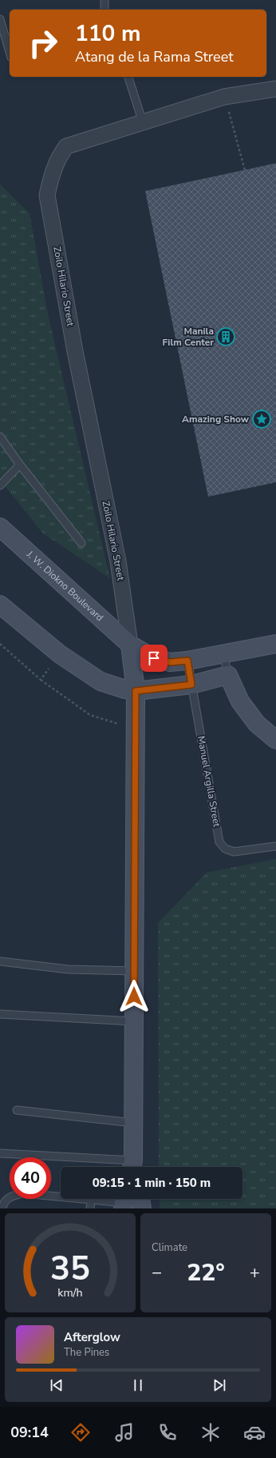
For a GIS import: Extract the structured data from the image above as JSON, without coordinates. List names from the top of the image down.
{
  "streets": {
    "street": ["Zoilo Hilario Street", "J. W. Diokno Boulevard"],
    "lane": ["Manuel Argilla Street"]
  },
  "crossings": [
    ["Zoilo Hilario Street", "J. W. Diokno Boulevard"],
    ["J. W. Diokno Boulevard", "Manuel Argilla Street"]
  ],
  "places": {
    "building": ["Manila Film Center"],
    "place": ["Amazing Show"]
  },
  "page": {
    "turn": ["110 m", "Atang de la Rama Street"],
    "limit": "40",
    "trip": "09:15 · 1 min · 150 m",
    "tile": "Climate",
    "heat": ["−", "22°", "+"],
    "song": ["Afterglow", "The Pines"],
    "tabs": "09:14",
    "gauge": ["35", "km/h"]
  }
}
